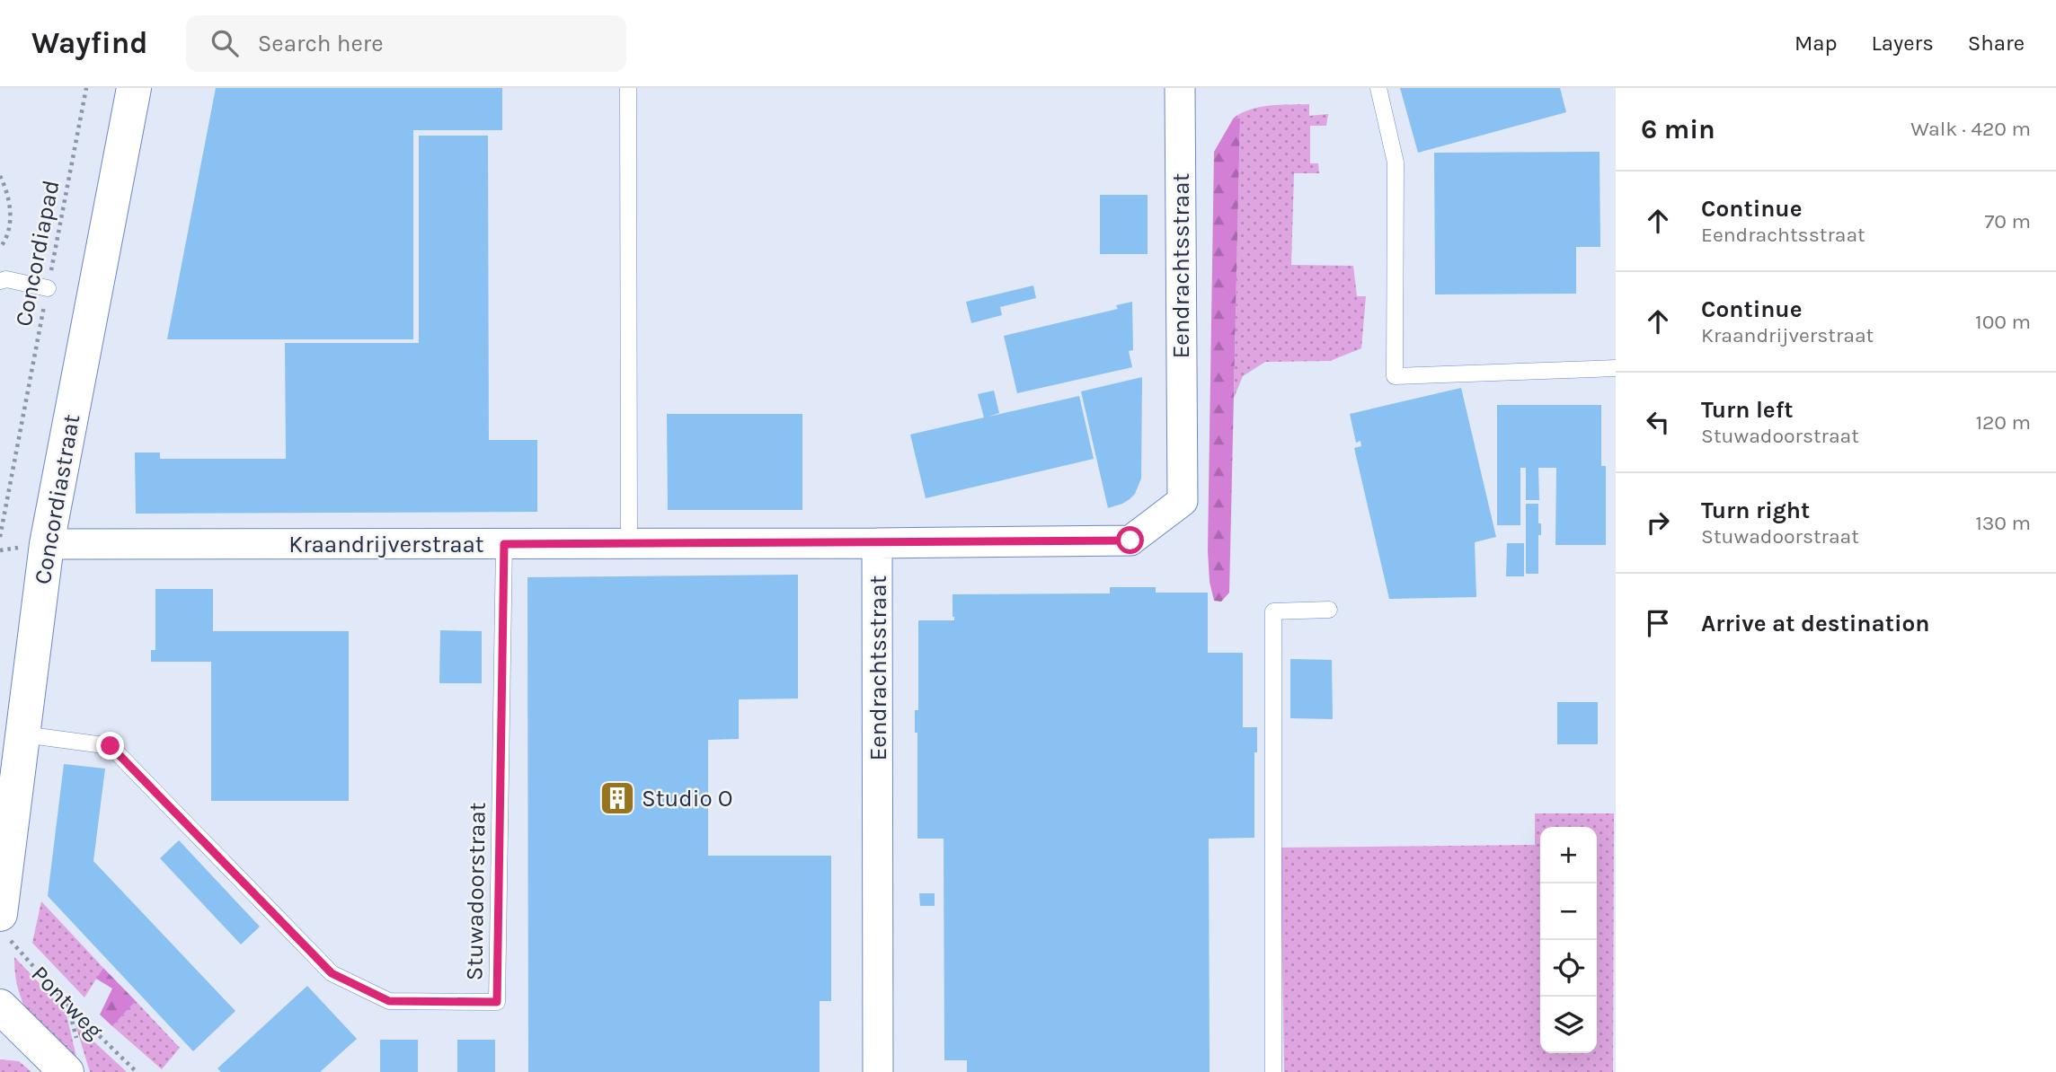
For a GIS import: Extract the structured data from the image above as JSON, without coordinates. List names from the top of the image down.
{
  "streets": {
    "street": [
      "Eendrachtsstraat",
      "Concordiastraat",
      "Kraandrijverstraat",
      "Pontweg"
    ],
    "lane": ["Stuwadoorstraat"],
    "path": ["Concordiapad"]
  },
  "crossings": [
    ["Eendrachtsstraat", "Kraandrijverstraat"],
    ["Concordiastraat", "Kraandrijverstraat"],
    ["Concordiastraat", "Stuwadoorstraat"],
    ["Concordiastraat", "Pontweg"],
    ["Kraandrijverstraat", "Stuwadoorstraat"]
  ],
  "places": {
    "building": ["Studio O"]
  },
  "page": {
    "header": "Wayfind",
    "search": "Search here",
    "nav": ["Map", "Layers", "Share"],
    "heading": ["6 min", "Walk · 420 m"],
    "list": [
      ["Continue", "Eendrachtsstraat", "70 m"],
      ["Continue", "Kraandrijverstraat", "100 m"],
      ["Turn left", "Stuwadoorstraat", "120 m"],
      ["Turn right", "Stuwadoorstraat", "130 m"],
      "Arrive at destination"
    ],
    "map_buttons": ["+", "−"]
  }
}
